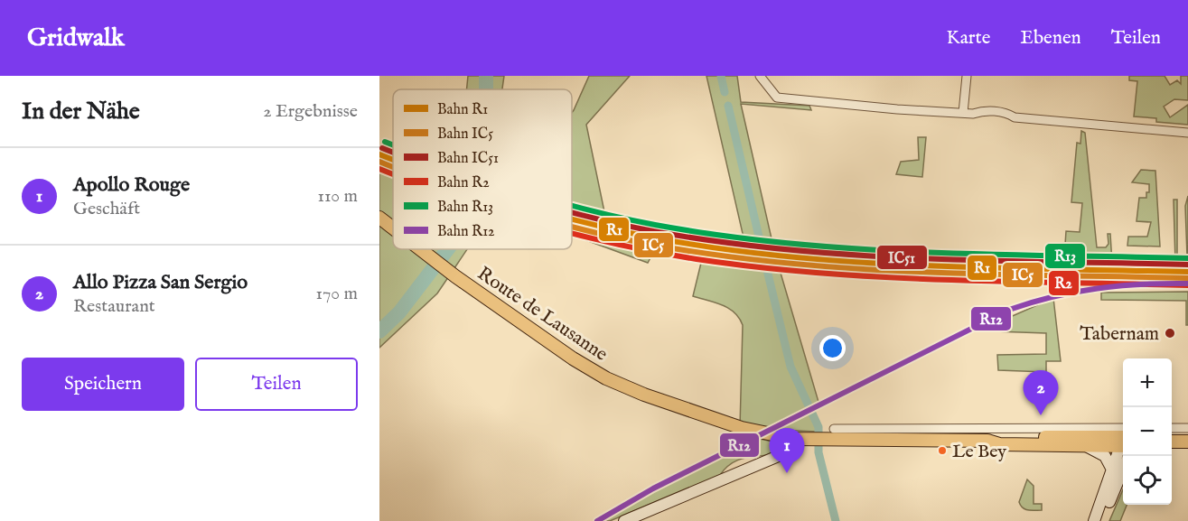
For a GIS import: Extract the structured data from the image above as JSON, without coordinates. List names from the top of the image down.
{
  "streets": {
    "main road": ["Route de Lausanne"]
  },
  "places": ["Tabernam", "Le Bey"],
  "lines": [
    "rail line R13",
    "rail line IC51",
    "rail line R1",
    "rail line IC5",
    "rail line R2",
    "rail line R12"
  ],
  "legend": [
    "Bahn R1",
    "Bahn IC5",
    "Bahn IC51",
    "Bahn R2",
    "Bahn R13",
    "Bahn R12"
  ],
  "page": {
    "header": "Gridwalk",
    "nav": ["Karte", "Ebenen", "Teilen"],
    "heading": ["In der Nähe", "2 Ergebnisse"],
    "list": [
      {
        "mark": "1",
        "name": "Apollo Rouge",
        "note": "Geschäft",
        "value": "110 m"
      },
      {
        "mark": "2",
        "name": "Allo Pizza San Sergio",
        "note": "Restaurant",
        "value": "170 m"
      }
    ],
    "buttons": ["Speichern", "Teilen"],
    "map_buttons": ["+", "−"],
    "pins": ["2", "1"]
  }
}
